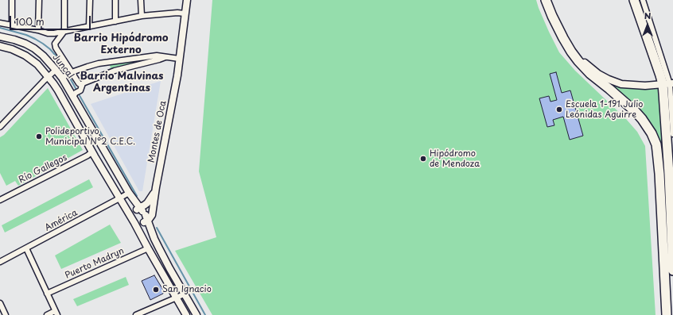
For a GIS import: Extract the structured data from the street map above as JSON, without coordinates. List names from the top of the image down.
{
  "streets": {
    "street": [
      "Juncal",
      "Montes de Oca",
      "Río Gallegos",
      "América",
      "Puerto Madryn"
    ]
  },
  "crossings": [
    ["Juncal", "Montes de Oca"],
    ["Juncal", "Río Gallegos"],
    ["Juncal", "América"]
  ],
  "districts": ["Barrio Hipódromo Externo", "Barrio Malvinas Argentinas"],
  "places": [
    "Escuela 1-191 Julio Leónidas Aguirre",
    "Polideportivo Municipal N°2 C.E.C.",
    "Hipódromo de Mendoza",
    "San Ignacio"
  ],
  "scale_bar": "100 m",
  "north": "top"
}
